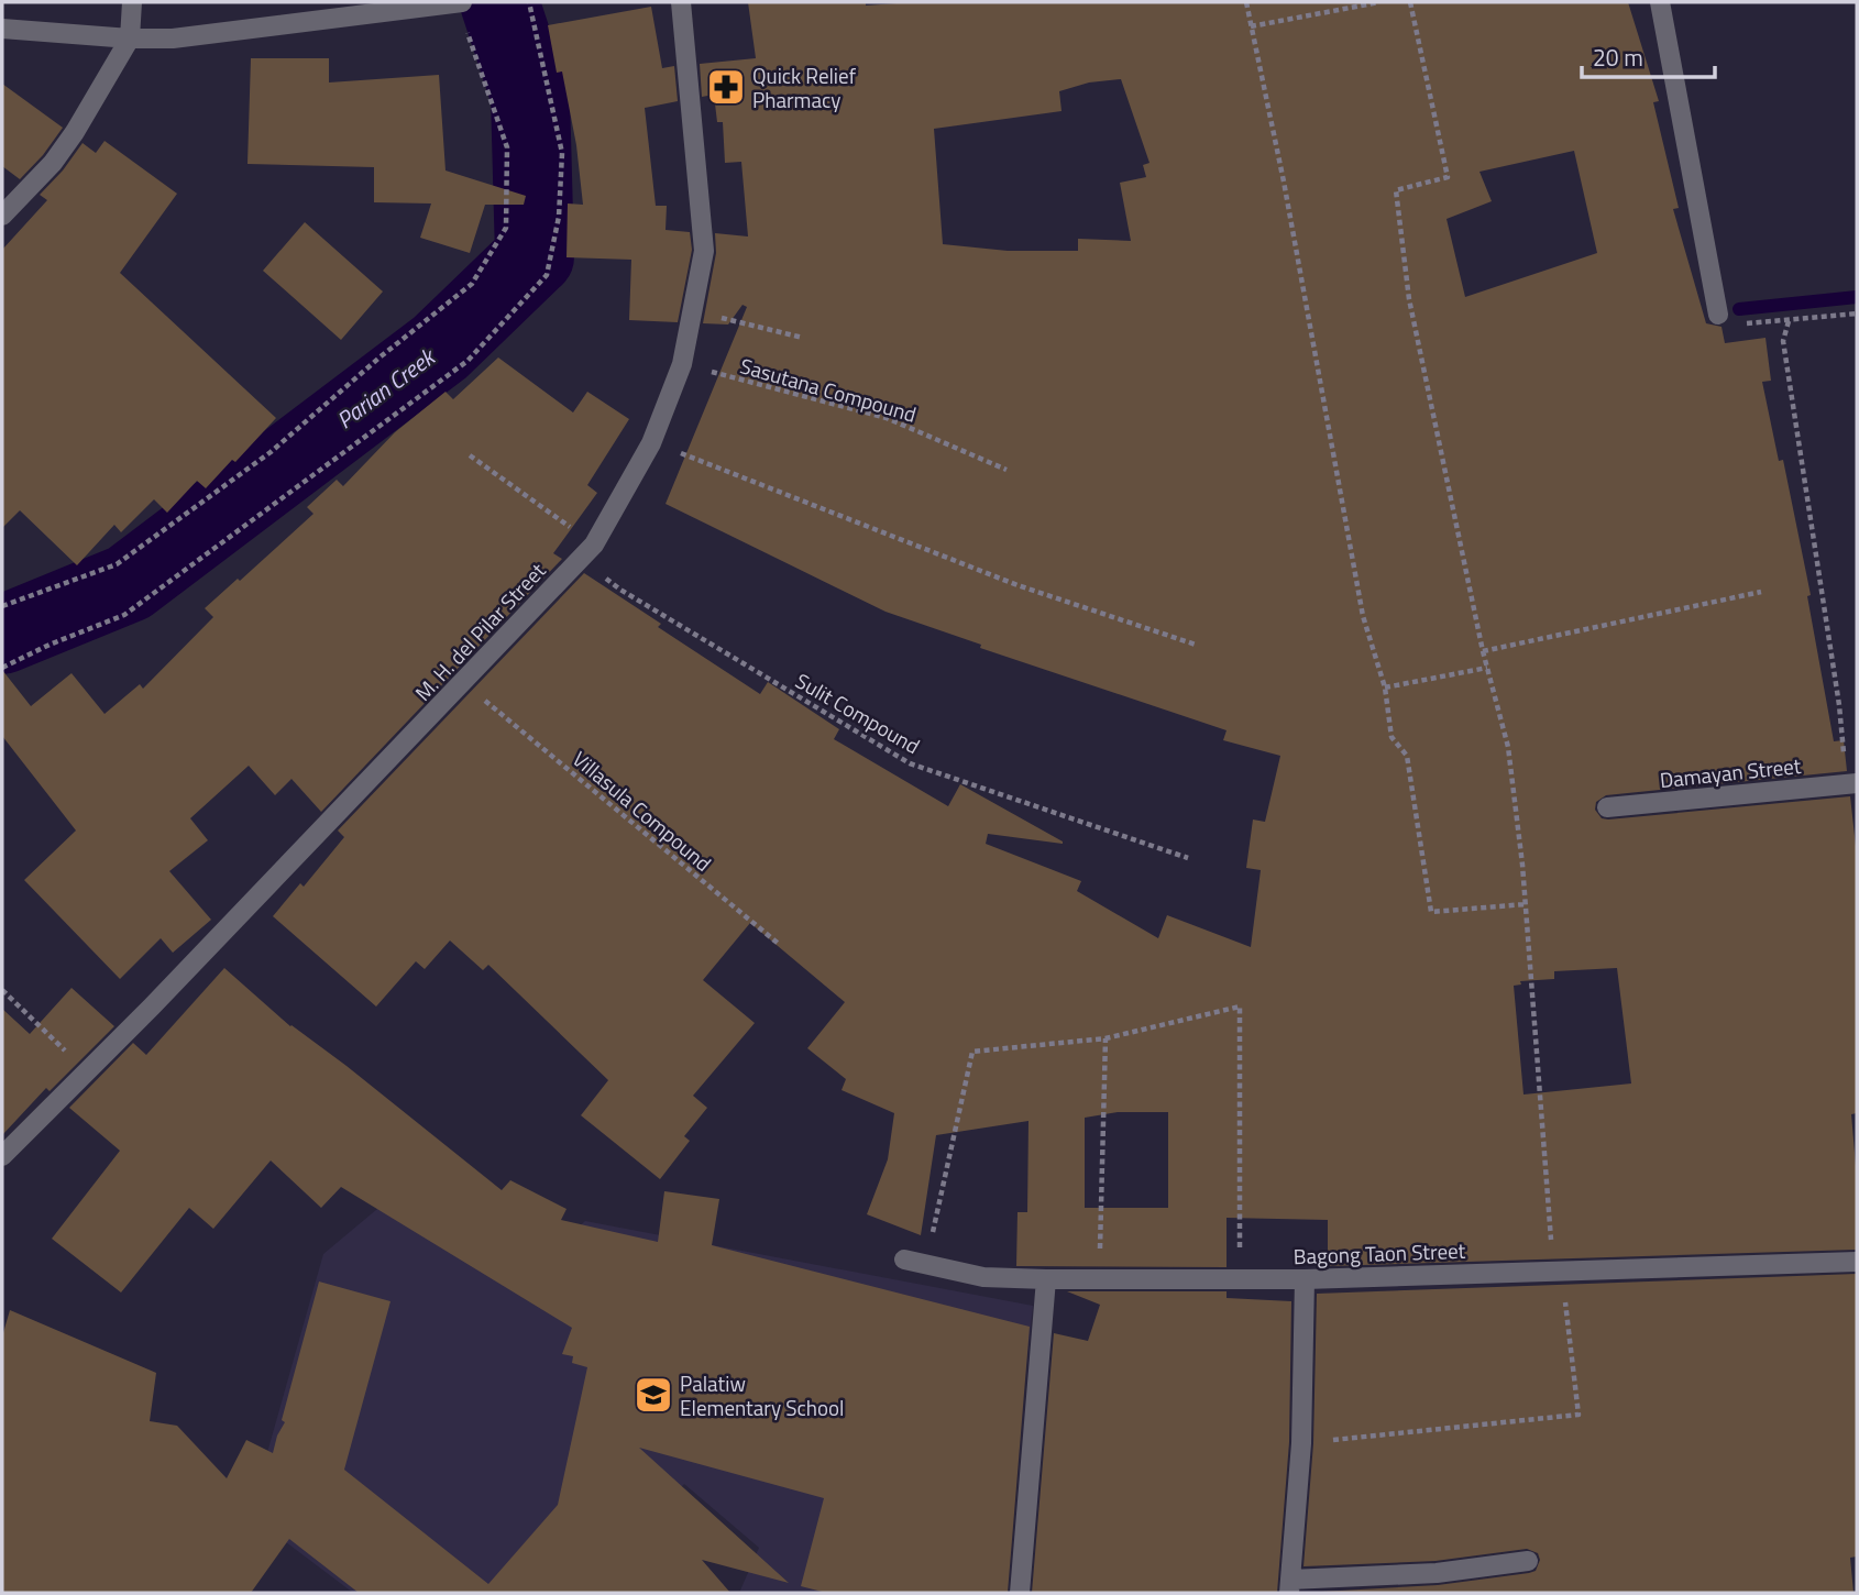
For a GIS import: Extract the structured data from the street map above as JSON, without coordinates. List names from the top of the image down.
{
  "streets": {
    "street": ["M. H. del Pilar Street", "Damayan Street", "Bagong Taon Street"],
    "path": ["Sasutana Compound", "Sulit Compound", "Villasula Compound"]
  },
  "crossings": [
    ["Sasutana Compound", "M. H. del Pilar Street"],
    ["M. H. del Pilar Street", "Sulit Compound"]
  ],
  "water": ["Parian Creek"],
  "places": {
    "pharmacy": ["Quick Relief Pharmacy"],
    "school or university": ["Palatiw Elementary School"]
  },
  "scale_bar": "20 m"
}
